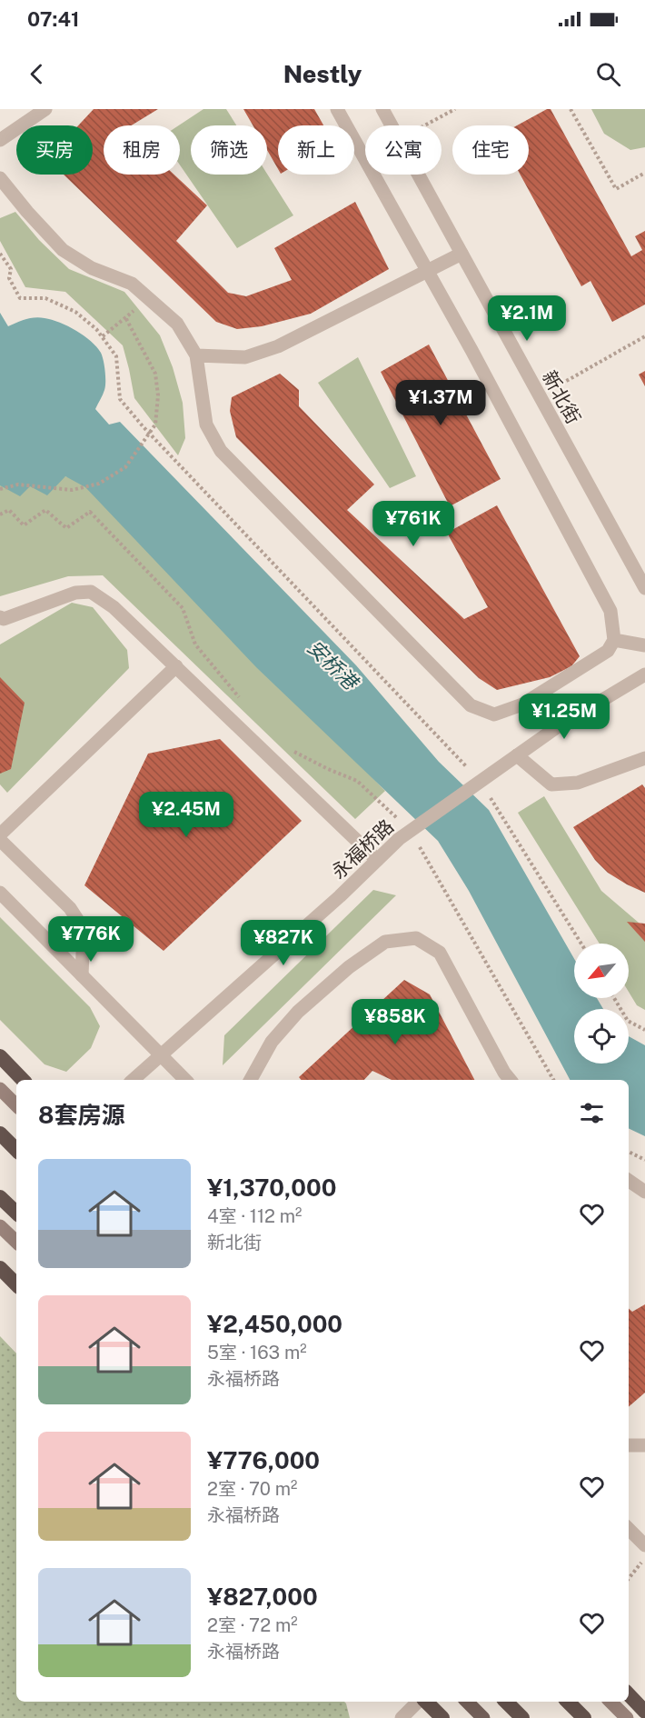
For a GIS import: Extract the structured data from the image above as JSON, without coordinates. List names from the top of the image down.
{
  "streets": {
    "street": ["新北街", "永福桥路"]
  },
  "water": ["安桥港"],
  "north": "bottom left",
  "page": {
    "status": "07:41",
    "header": "Nestly",
    "chip": [
      "买房",
      "租房",
      "筛选",
      "新上",
      "公寓",
      "住宅"
    ],
    "price": [
      "¥2.1M",
      "¥1.37M",
      "¥761K",
      "¥1.25M",
      "¥2.45M",
      "¥776K",
      "¥827K",
      "¥858K"
    ],
    "heading": "8套房源",
    "list": [
      {
        "name": "¥1,370,000",
        "note": "4室 · 112 m² · 新北街"
      },
      {
        "name": "¥2,450,000",
        "note": "5室 · 163 m² · 永福桥路"
      },
      {
        "name": "¥776,000",
        "note": "2室 · 70 m² · 永福桥路"
      },
      {
        "name": "¥827,000",
        "note": "2室 · 72 m² · 永福桥路"
      }
    ]
  }
}
